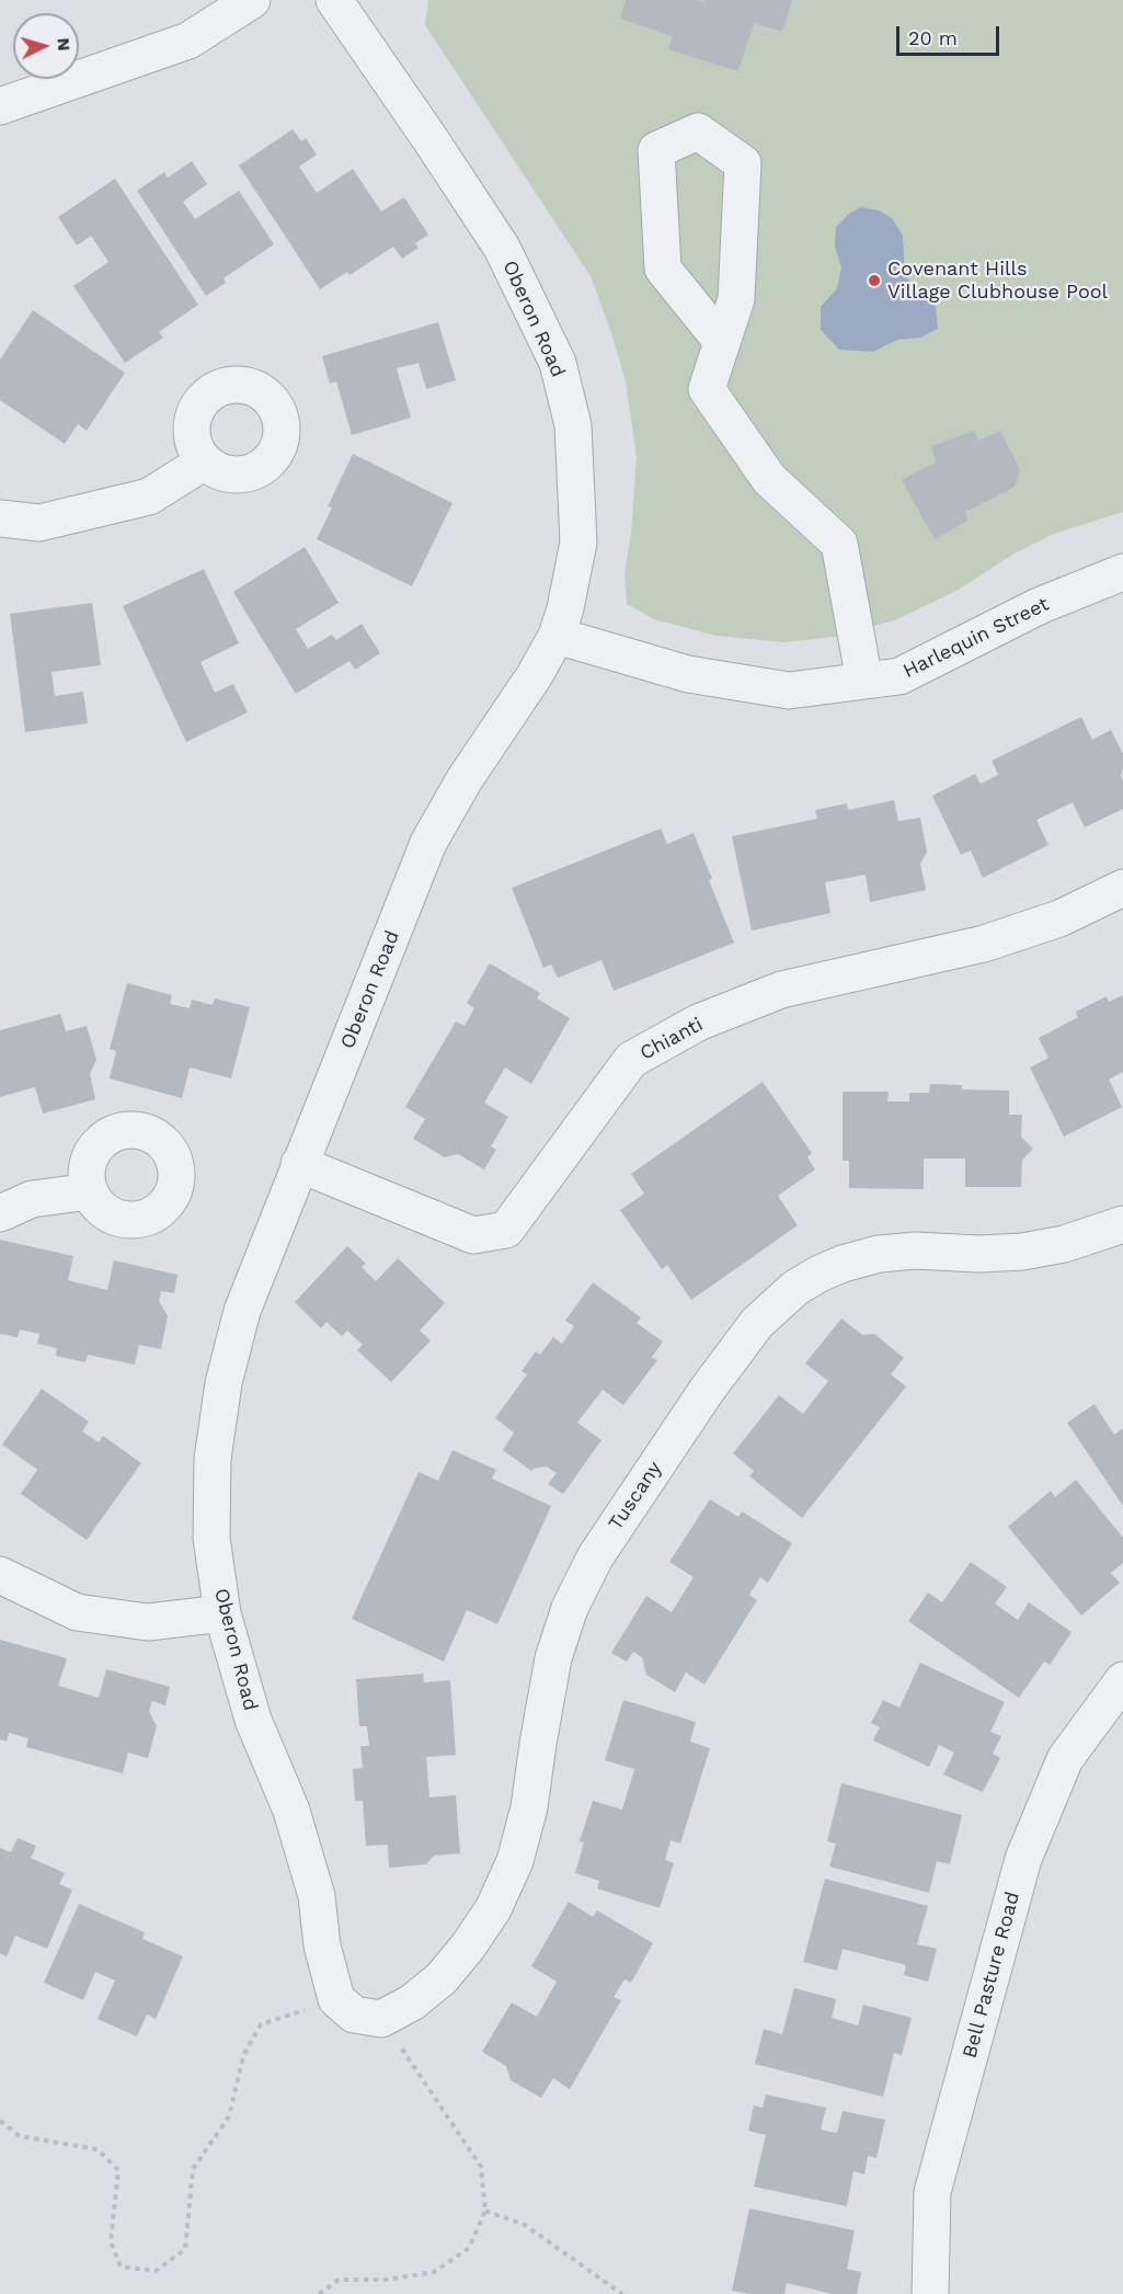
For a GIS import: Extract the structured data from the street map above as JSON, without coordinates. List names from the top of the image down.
{
  "streets": {
    "street": [
      "Oberon Road",
      "Harlequin Street",
      "Chianti",
      "Tuscany",
      "Bell Pasture Road"
    ]
  },
  "crossings": [
    ["Oberon Road", "Harlequin Street"],
    ["Oberon Road", "Chianti"]
  ],
  "places": ["Covenant Hills Village Clubhouse Pool"],
  "scale_bar": "20 m",
  "north": "right"
}
